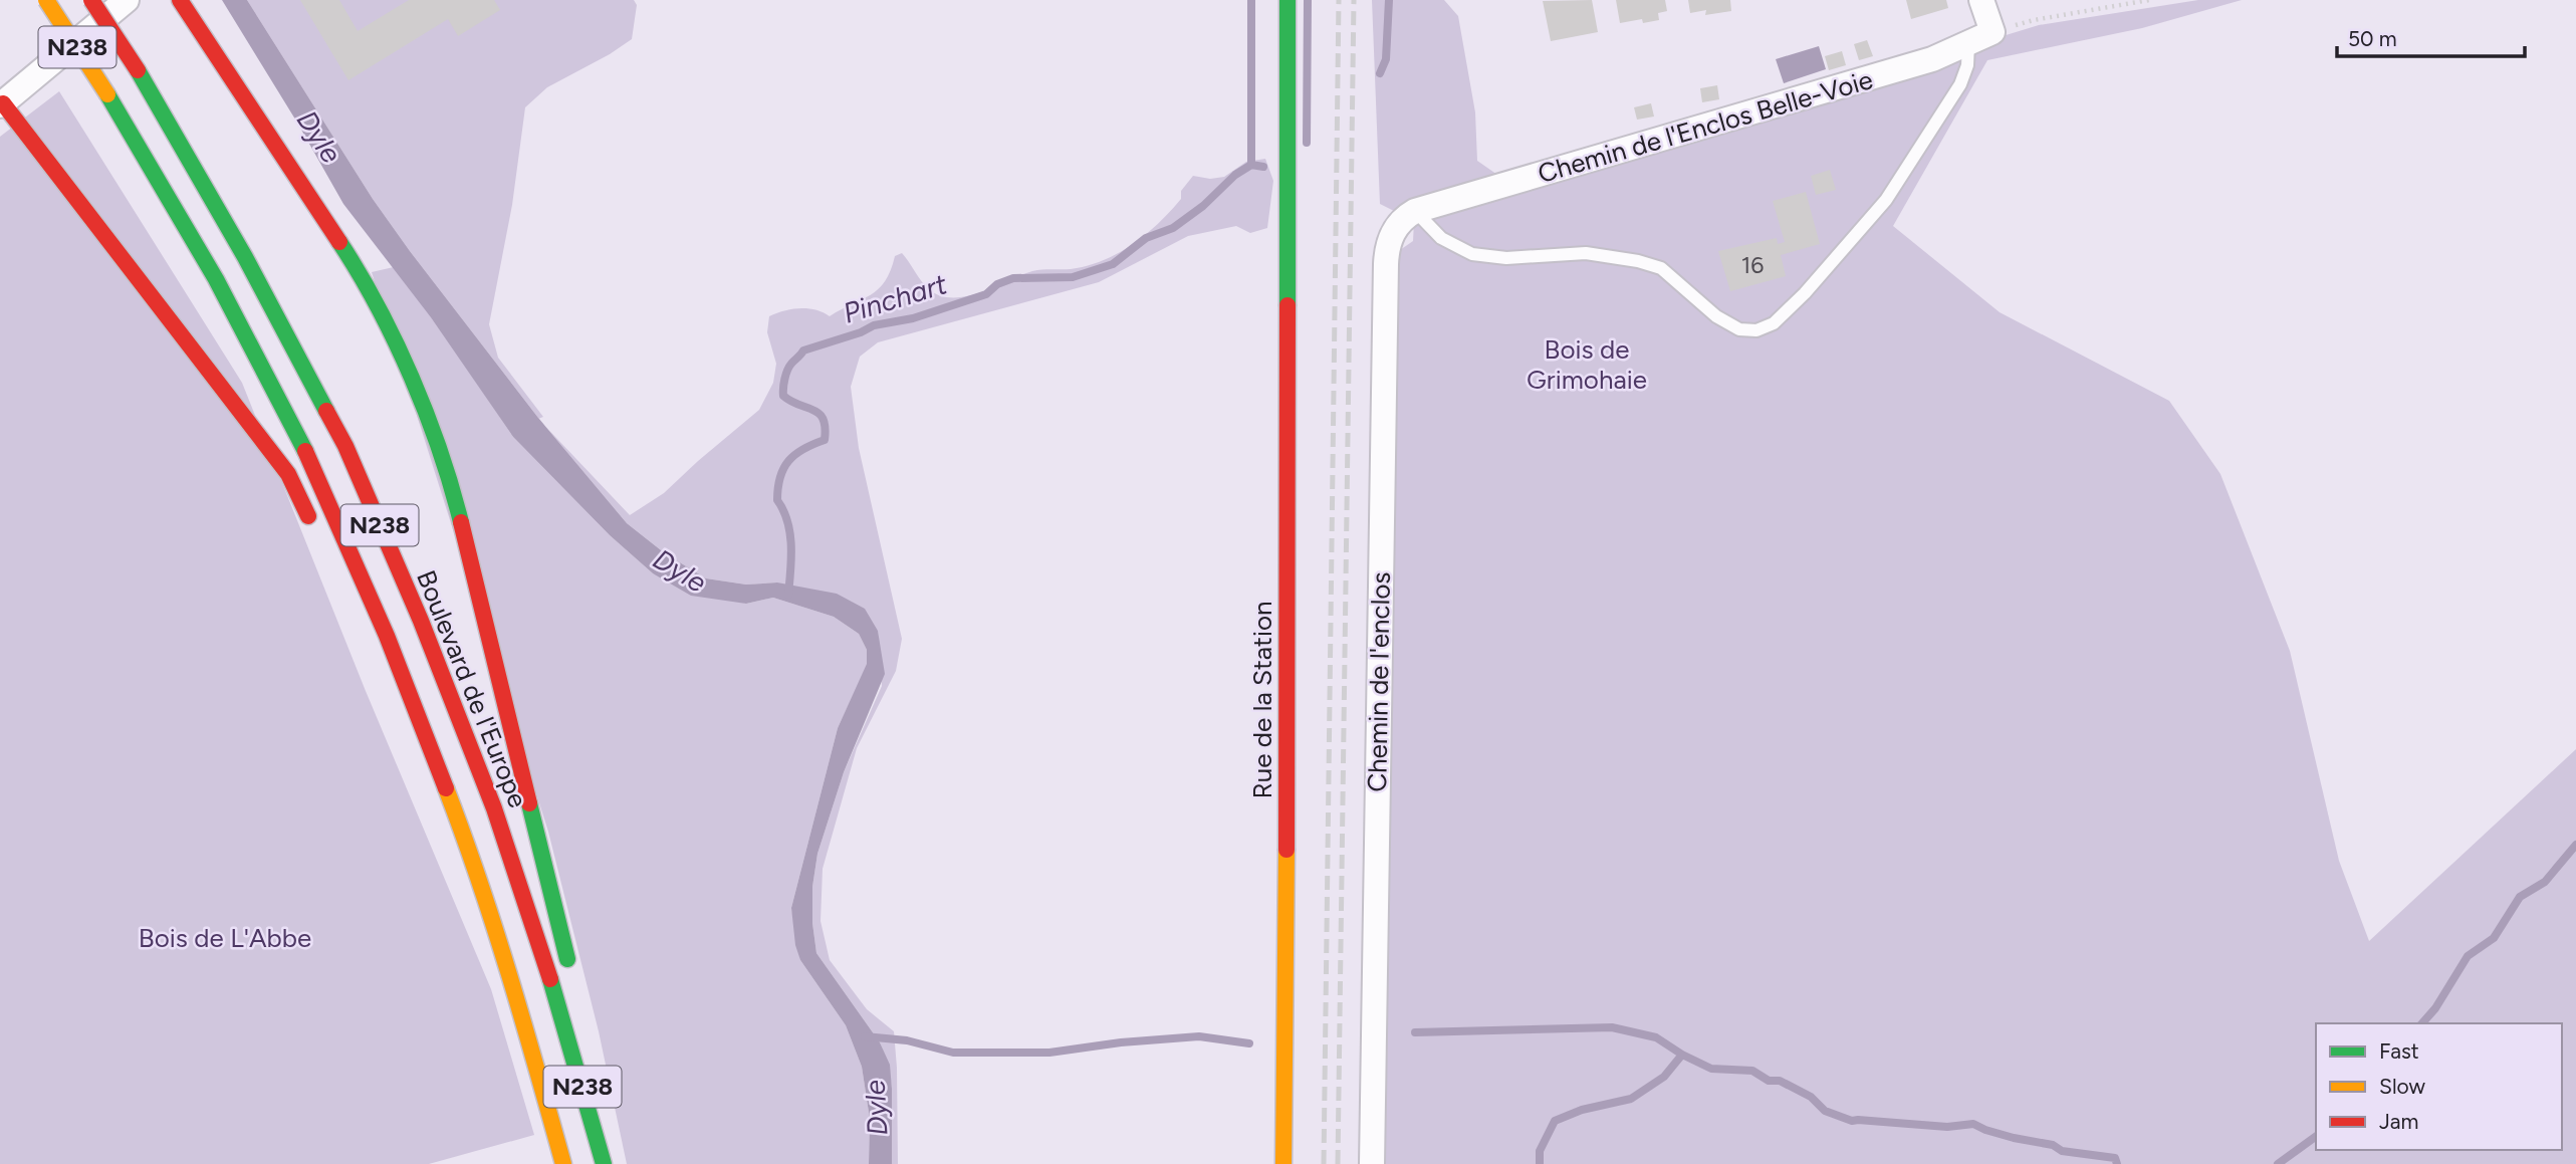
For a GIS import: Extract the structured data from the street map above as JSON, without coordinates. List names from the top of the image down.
{
  "streets": {
    "main road": ["N238", "Boulevard de l'Europe", "Rue de la Station"],
    "street": ["Chemin de l'Enclos Belle-Voie", "Chemin de l'enclos"]
  },
  "crossings": [
    ["Chemin de l'Enclos Belle-Voie", "Chemin de l'enclos"]
  ],
  "water": ["Dyle", "Pinchart"],
  "parks": ["Bois de Grimohaie", "Bois de L'Abbe"],
  "house_numbers": ["16"],
  "legend": ["Fast", "Slow", "Jam"],
  "scale_bar": "50 m"
}
